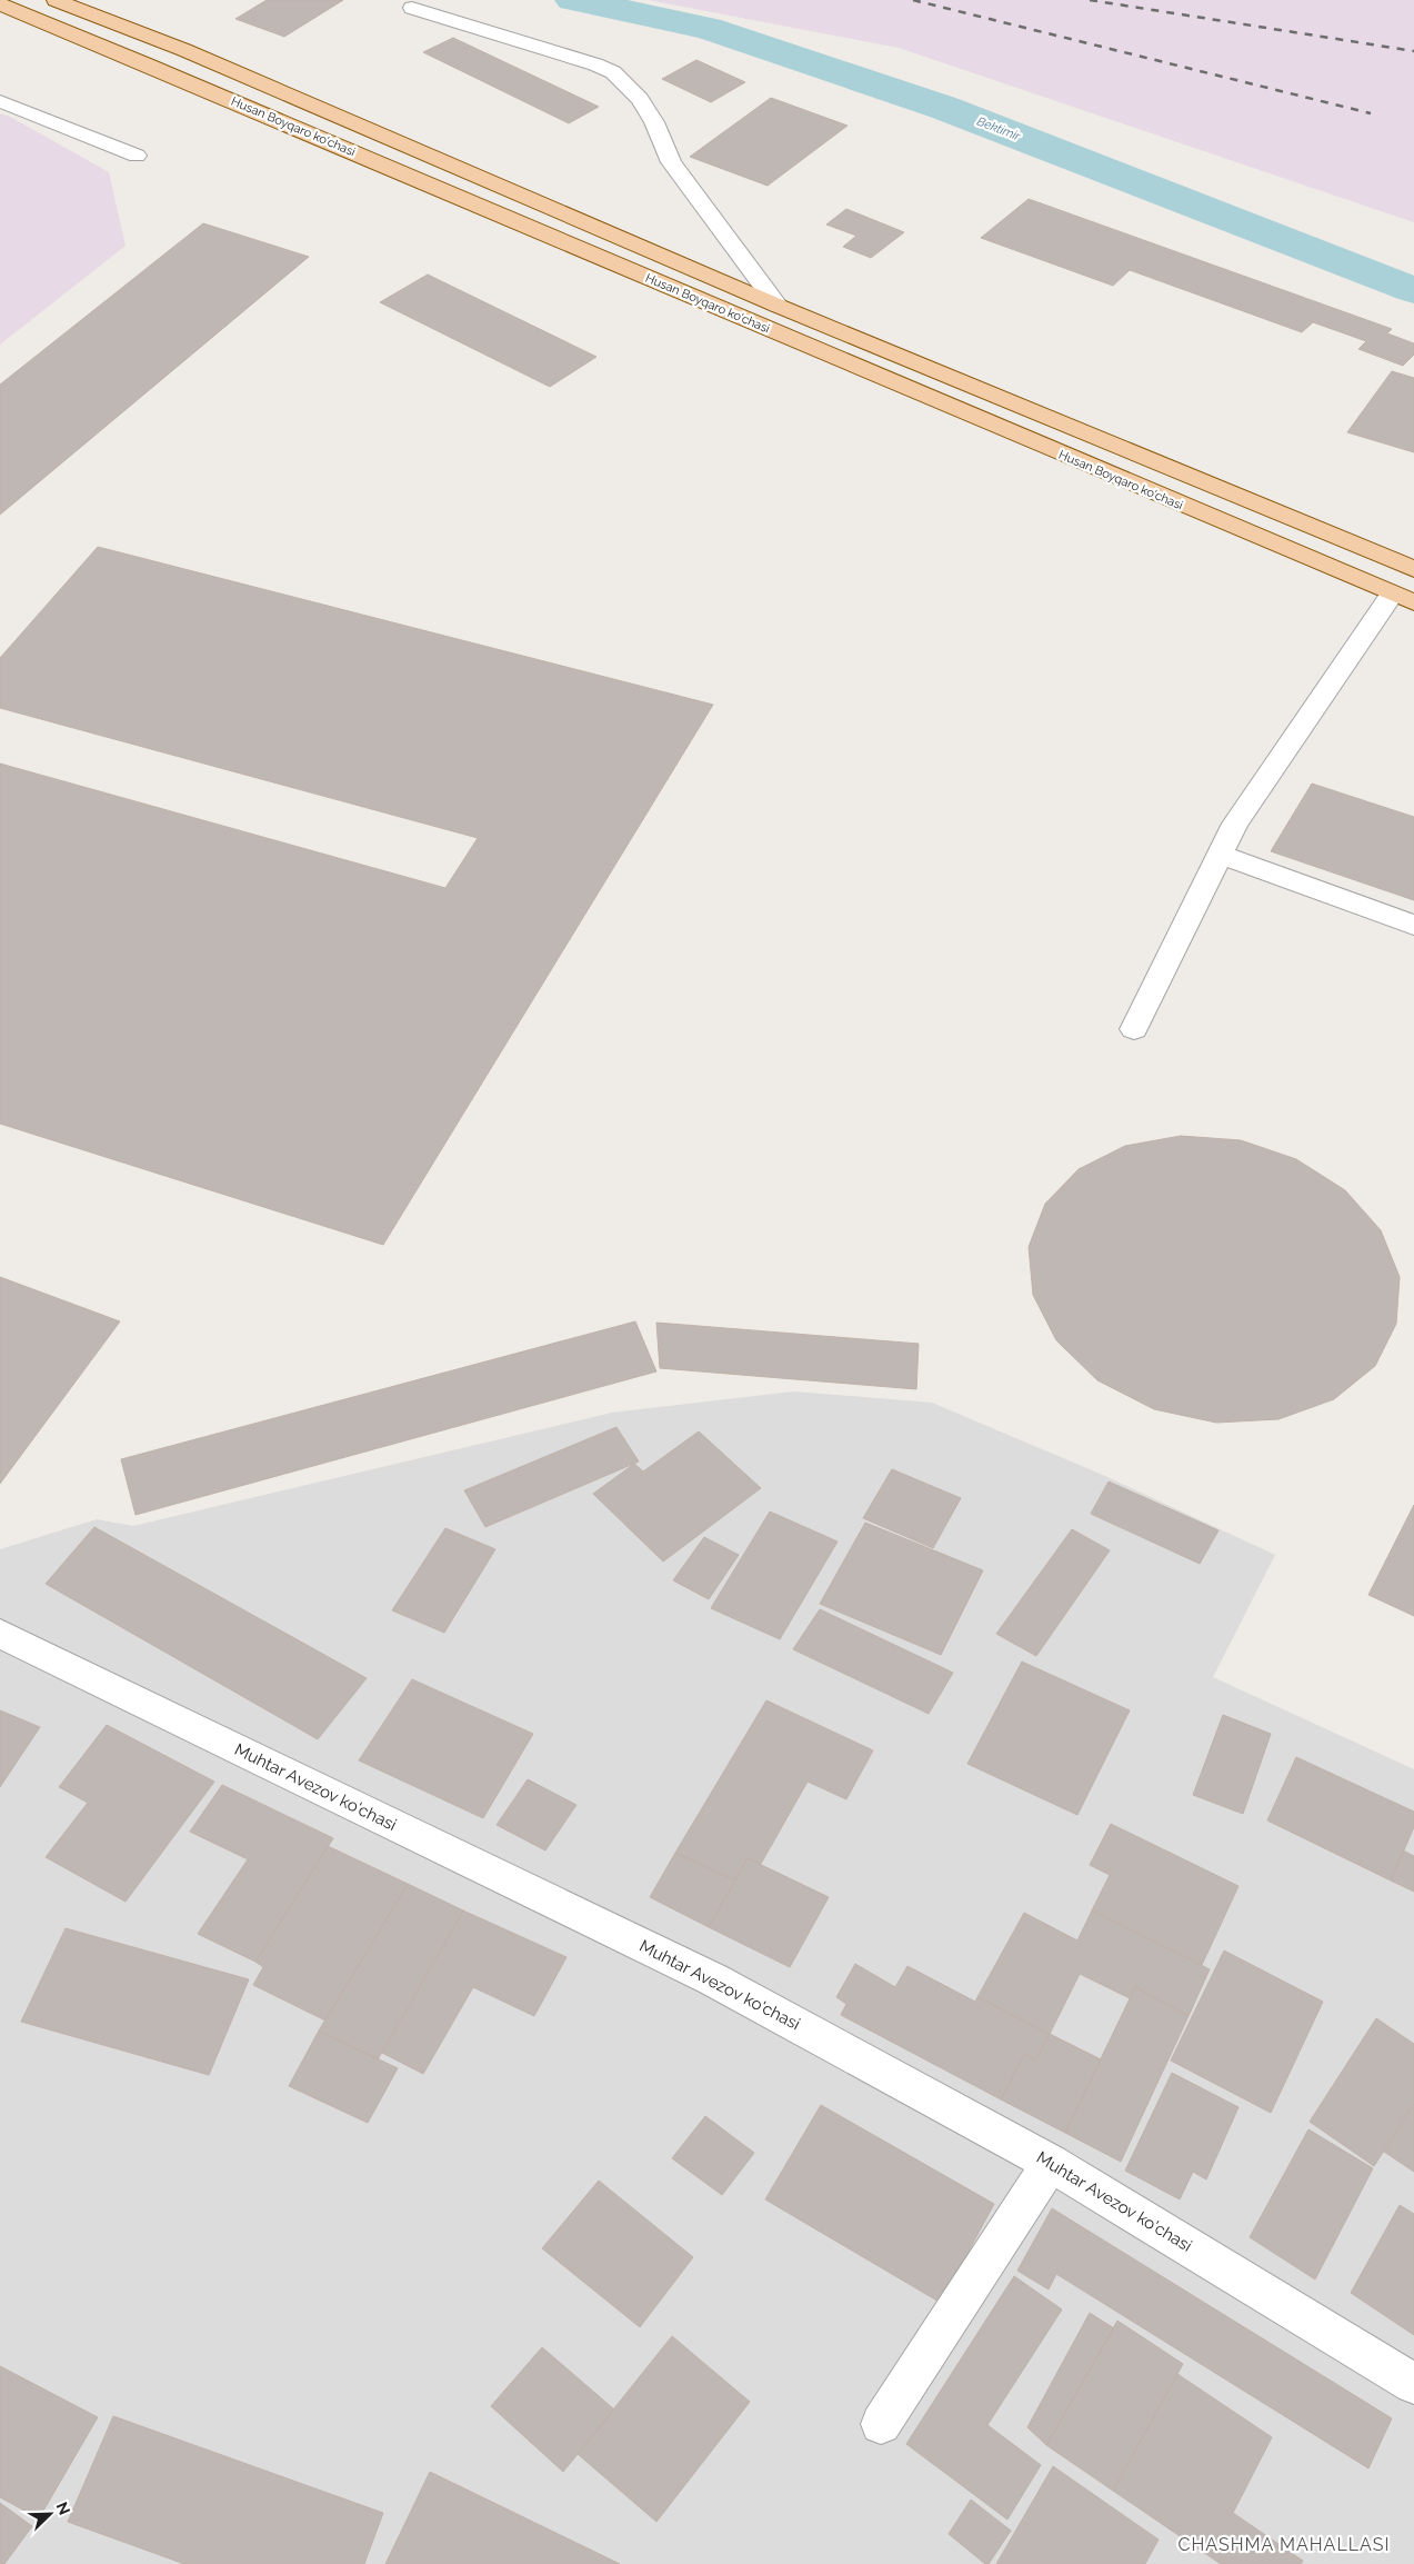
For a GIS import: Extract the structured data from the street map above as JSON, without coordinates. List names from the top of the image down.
{
  "streets": {
    "main road": ["Husan Boyqaro ko'chasi"],
    "street": ["Muhtar Avezov ko'chasi"]
  },
  "districts": ["CHASHMA MAHALLASI"],
  "water": ["Bektimir"],
  "north": "top right"
}
